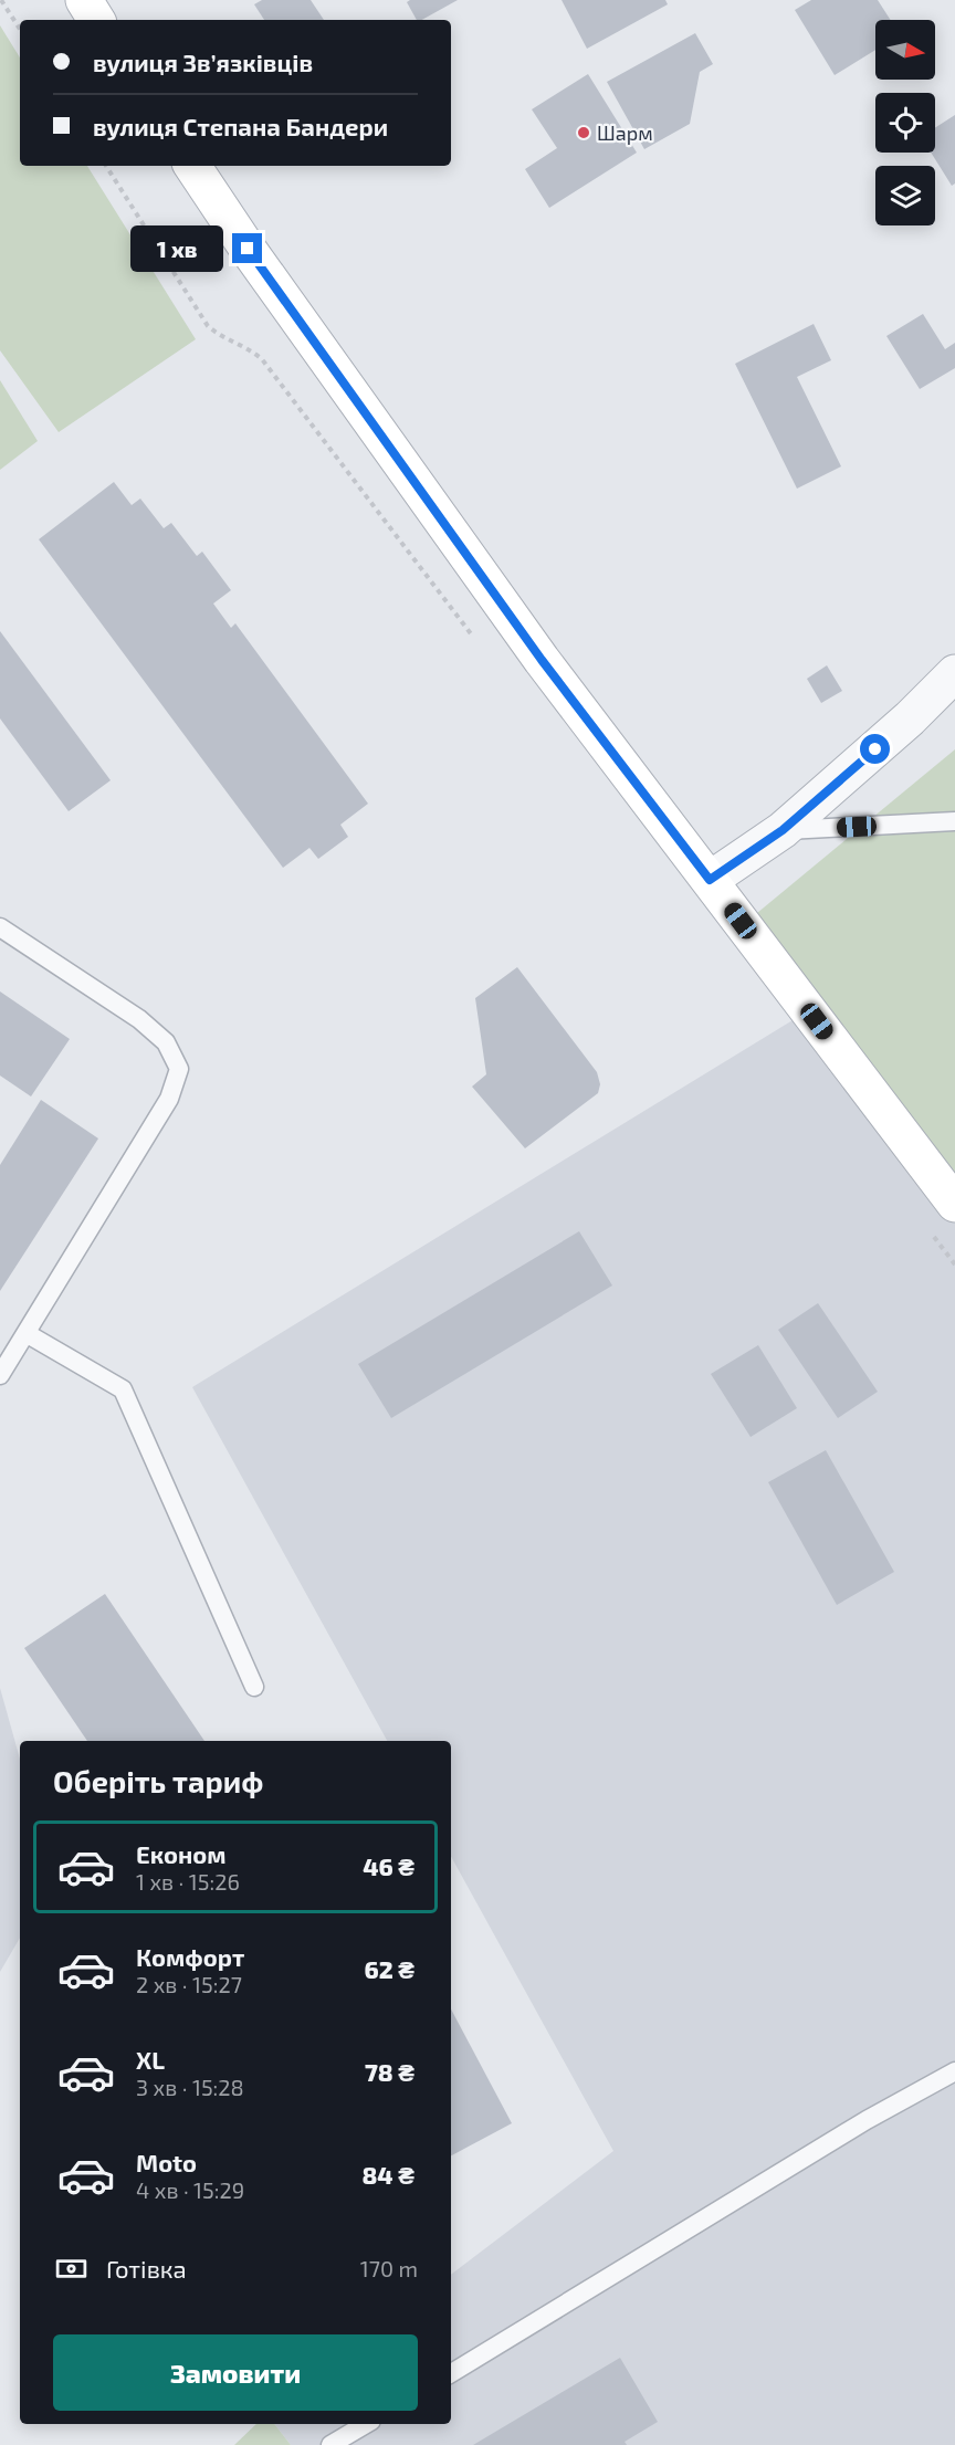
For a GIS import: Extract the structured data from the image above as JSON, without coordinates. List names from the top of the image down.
{
  "places": ["Шарм"],
  "north": "right",
  "page": {
    "banner": ["вулиця Звʼязківців", "вулиця Степана Бандери"],
    "bubble": "1 хв",
    "heading": "Оберіть тариф",
    "list": [
      {
        "name": "Економ",
        "note": "1 хв · 15:26",
        "value": "46 ₴"
      },
      {
        "name": "Комфорт",
        "note": "2 хв · 15:27",
        "value": "62 ₴"
      },
      {
        "name": "XL",
        "note": "3 хв · 15:28",
        "value": "78 ₴"
      },
      {
        "name": "Moto",
        "note": "4 хв · 15:29",
        "value": "84 ₴"
      }
    ],
    "pay": ["Готівка", "170 m"],
    "buttons": "Замовити"
  }
}
